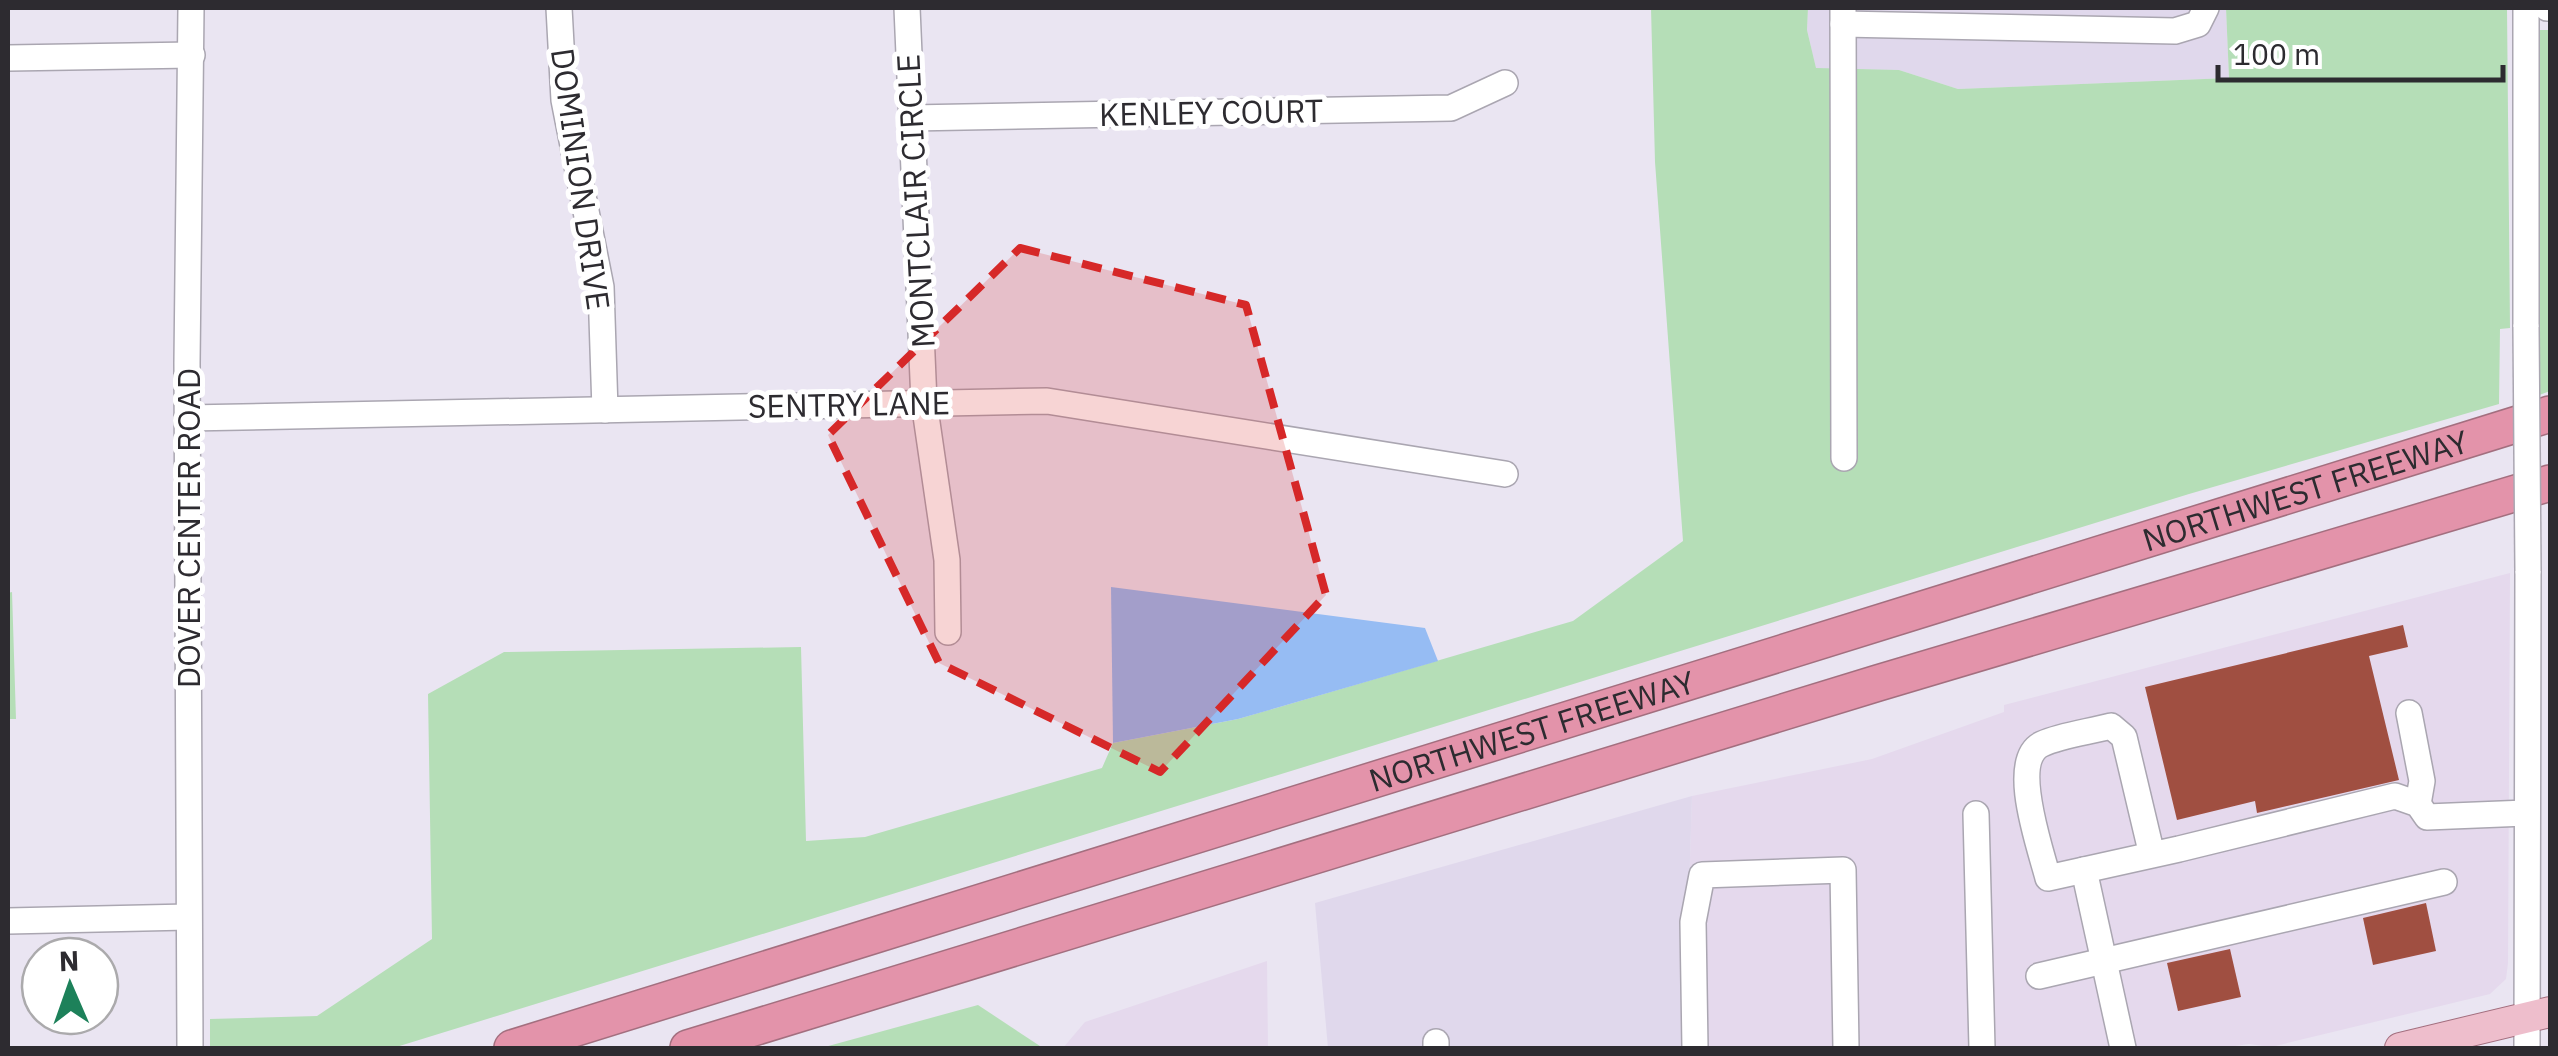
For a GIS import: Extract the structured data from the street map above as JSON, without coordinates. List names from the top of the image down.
{
  "streets": {
    "highway": ["NORTHWEST FREEWAY"],
    "street": [
      "KENLEY COURT",
      "DOMINION DRIVE",
      "MONTCLAIR CIRCLE",
      "SENTRY LANE",
      "DOVER CENTER ROAD"
    ]
  },
  "crossings": [
    ["KENLEY COURT", "MONTCLAIR CIRCLE"],
    ["DOMINION DRIVE", "SENTRY LANE"],
    ["MONTCLAIR CIRCLE", "SENTRY LANE"],
    ["SENTRY LANE", "DOVER CENTER ROAD"]
  ],
  "scale_bar": "100 m",
  "north": "top"
}
